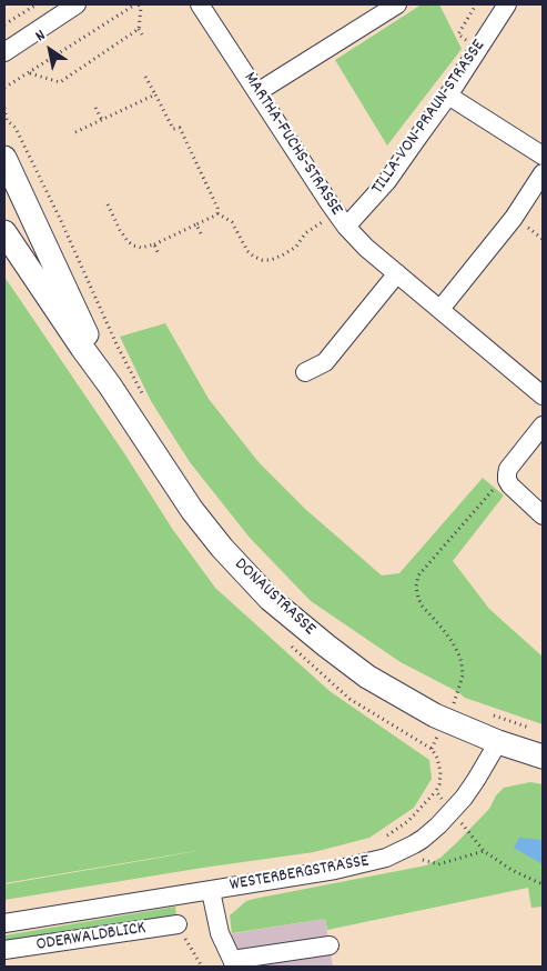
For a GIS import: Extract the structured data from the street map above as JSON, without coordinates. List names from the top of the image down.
{
  "streets": {
    "main road": ["DONAUSTRASSE"],
    "street": [
      "TILLA-VON-PRAUN-STRASSE",
      "MARTHA-FUCHS-STRASSE",
      "WESTERBERGSTRASSE",
      "ODERWALDBLICK"
    ]
  },
  "crossings": [
    ["TILLA-VON-PRAUN-STRASSE", "MARTHA-FUCHS-STRASSE"],
    ["DONAUSTRASSE", "WESTERBERGSTRASSE"]
  ],
  "north": "top left"
}
